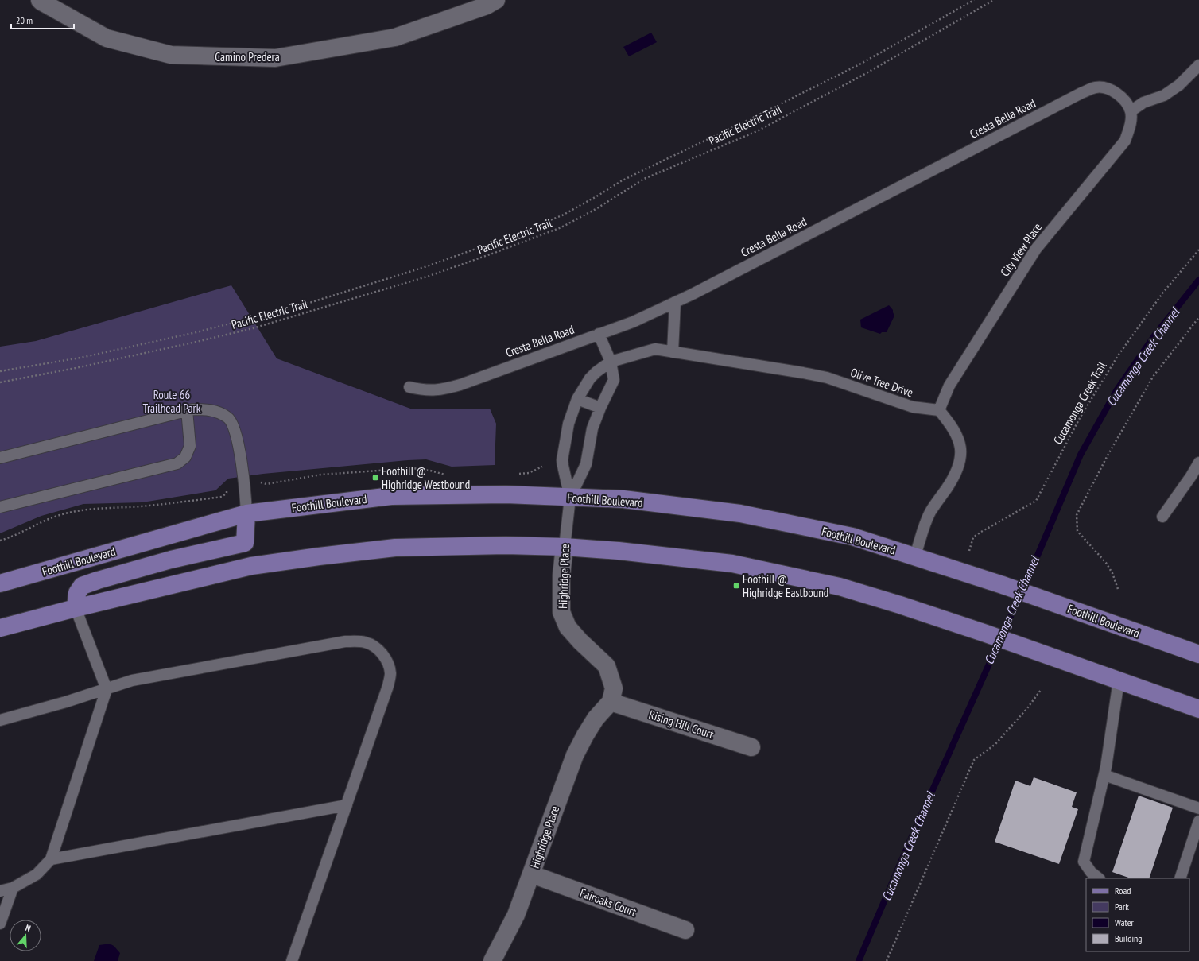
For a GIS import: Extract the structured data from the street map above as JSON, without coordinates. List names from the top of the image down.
{
  "streets": {
    "main road": ["Foothill Boulevard"],
    "street": [
      "Camino Predera",
      "Highridge Place",
      "Rising Hill Court",
      "Fairoaks Court"
    ],
    "lane": ["Cresta Bella Road", "City View Place", "Olive Tree Drive"],
    "path": ["Pacific Electric Trail", "Cucamonga Creek Trail"]
  },
  "crossings": [
    ["Cresta Bella Road", "City View Place"],
    ["City View Place", "Olive Tree Drive"],
    ["Olive Tree Drive", "Highridge Place"],
    ["Foothill Boulevard", "Highridge Place"],
    ["Highridge Place", "Rising Hill Court"],
    ["Highridge Place", "Fairoaks Court"]
  ],
  "water": ["Cucamonga Creek Channel"],
  "parks": ["Route 66 Trailhead Park"],
  "places": {
    "transit": ["Foothill @ Highridge Westbound", "Foothill @ Highridge Eastbound"]
  },
  "legend": [
    "Road",
    "Park",
    "Water",
    "Building"
  ],
  "scale_bar": "20 m",
  "north": "top"
}
